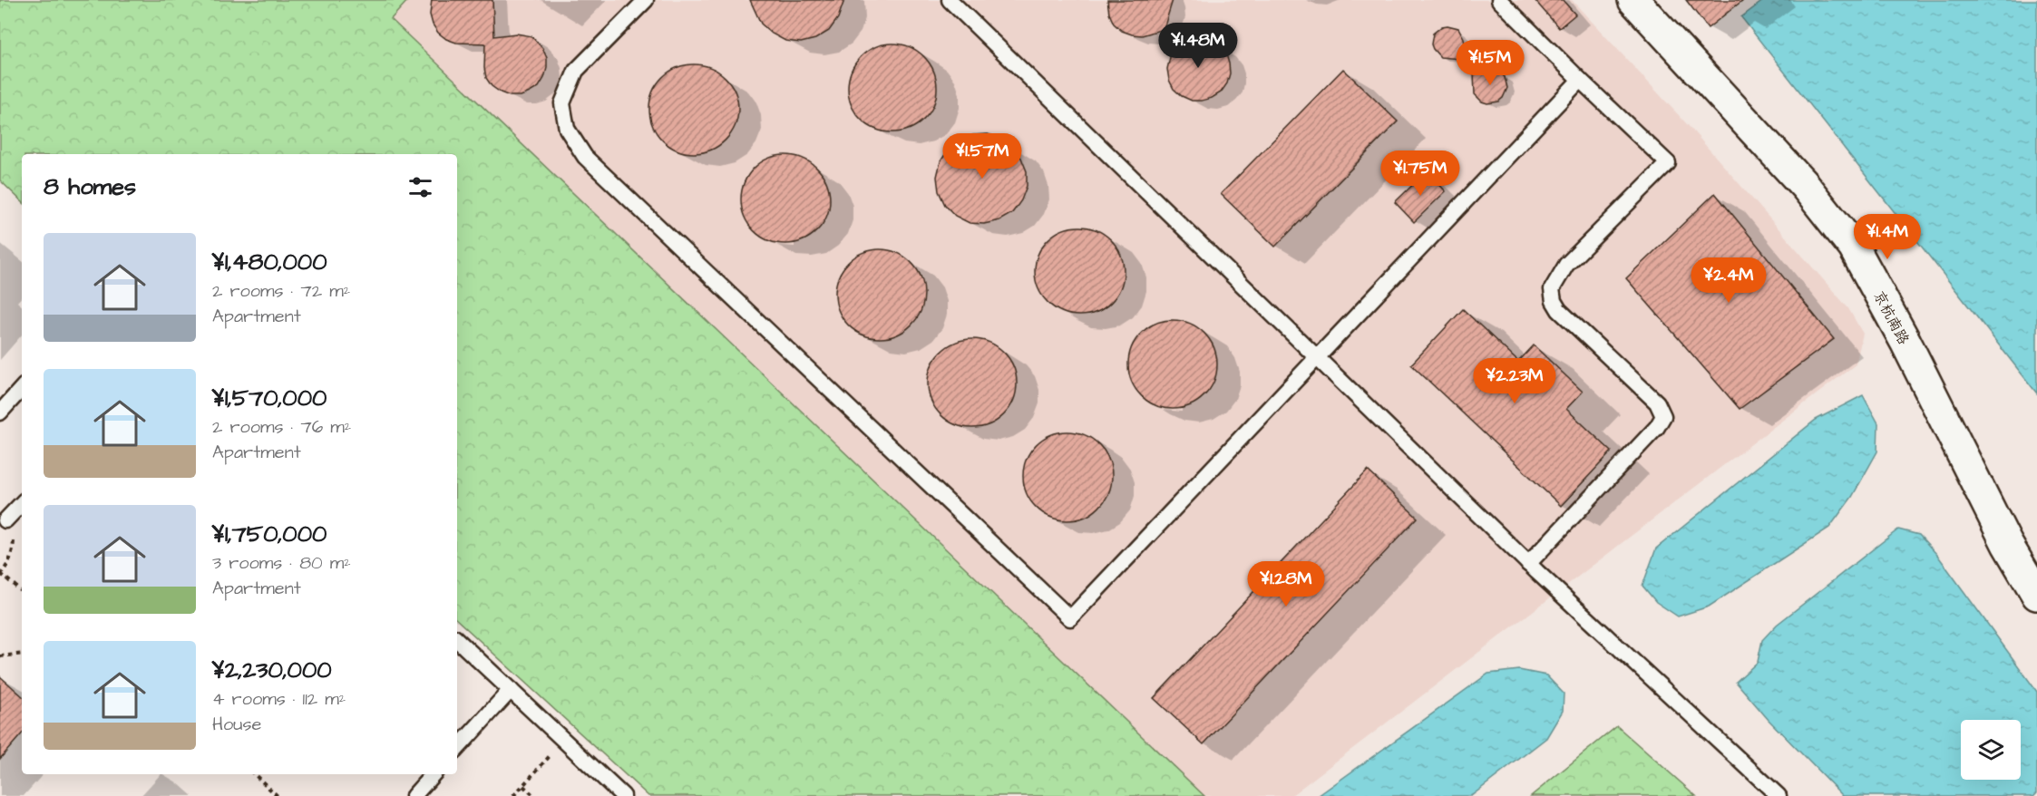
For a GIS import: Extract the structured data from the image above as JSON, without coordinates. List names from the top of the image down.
{
  "streets": {
    "street": ["京杭南路"]
  },
  "page": {
    "price": [
      "¥1.48M",
      "¥1.5M",
      "¥1.57M",
      "¥1.75M",
      "¥1.4M",
      "¥2.4M",
      "¥2.23M",
      "¥1.28M"
    ],
    "heading": "8 homes",
    "list": [
      {
        "name": "¥1,480,000",
        "note": "2 rooms · 72 m² · Apartment"
      },
      {
        "name": "¥1,570,000",
        "note": "2 rooms · 76 m² · Apartment"
      },
      {
        "name": "¥1,750,000",
        "note": "3 rooms · 80 m² · Apartment"
      },
      {
        "name": "¥2,230,000",
        "note": "4 rooms · 112 m² · House"
      }
    ]
  }
}
